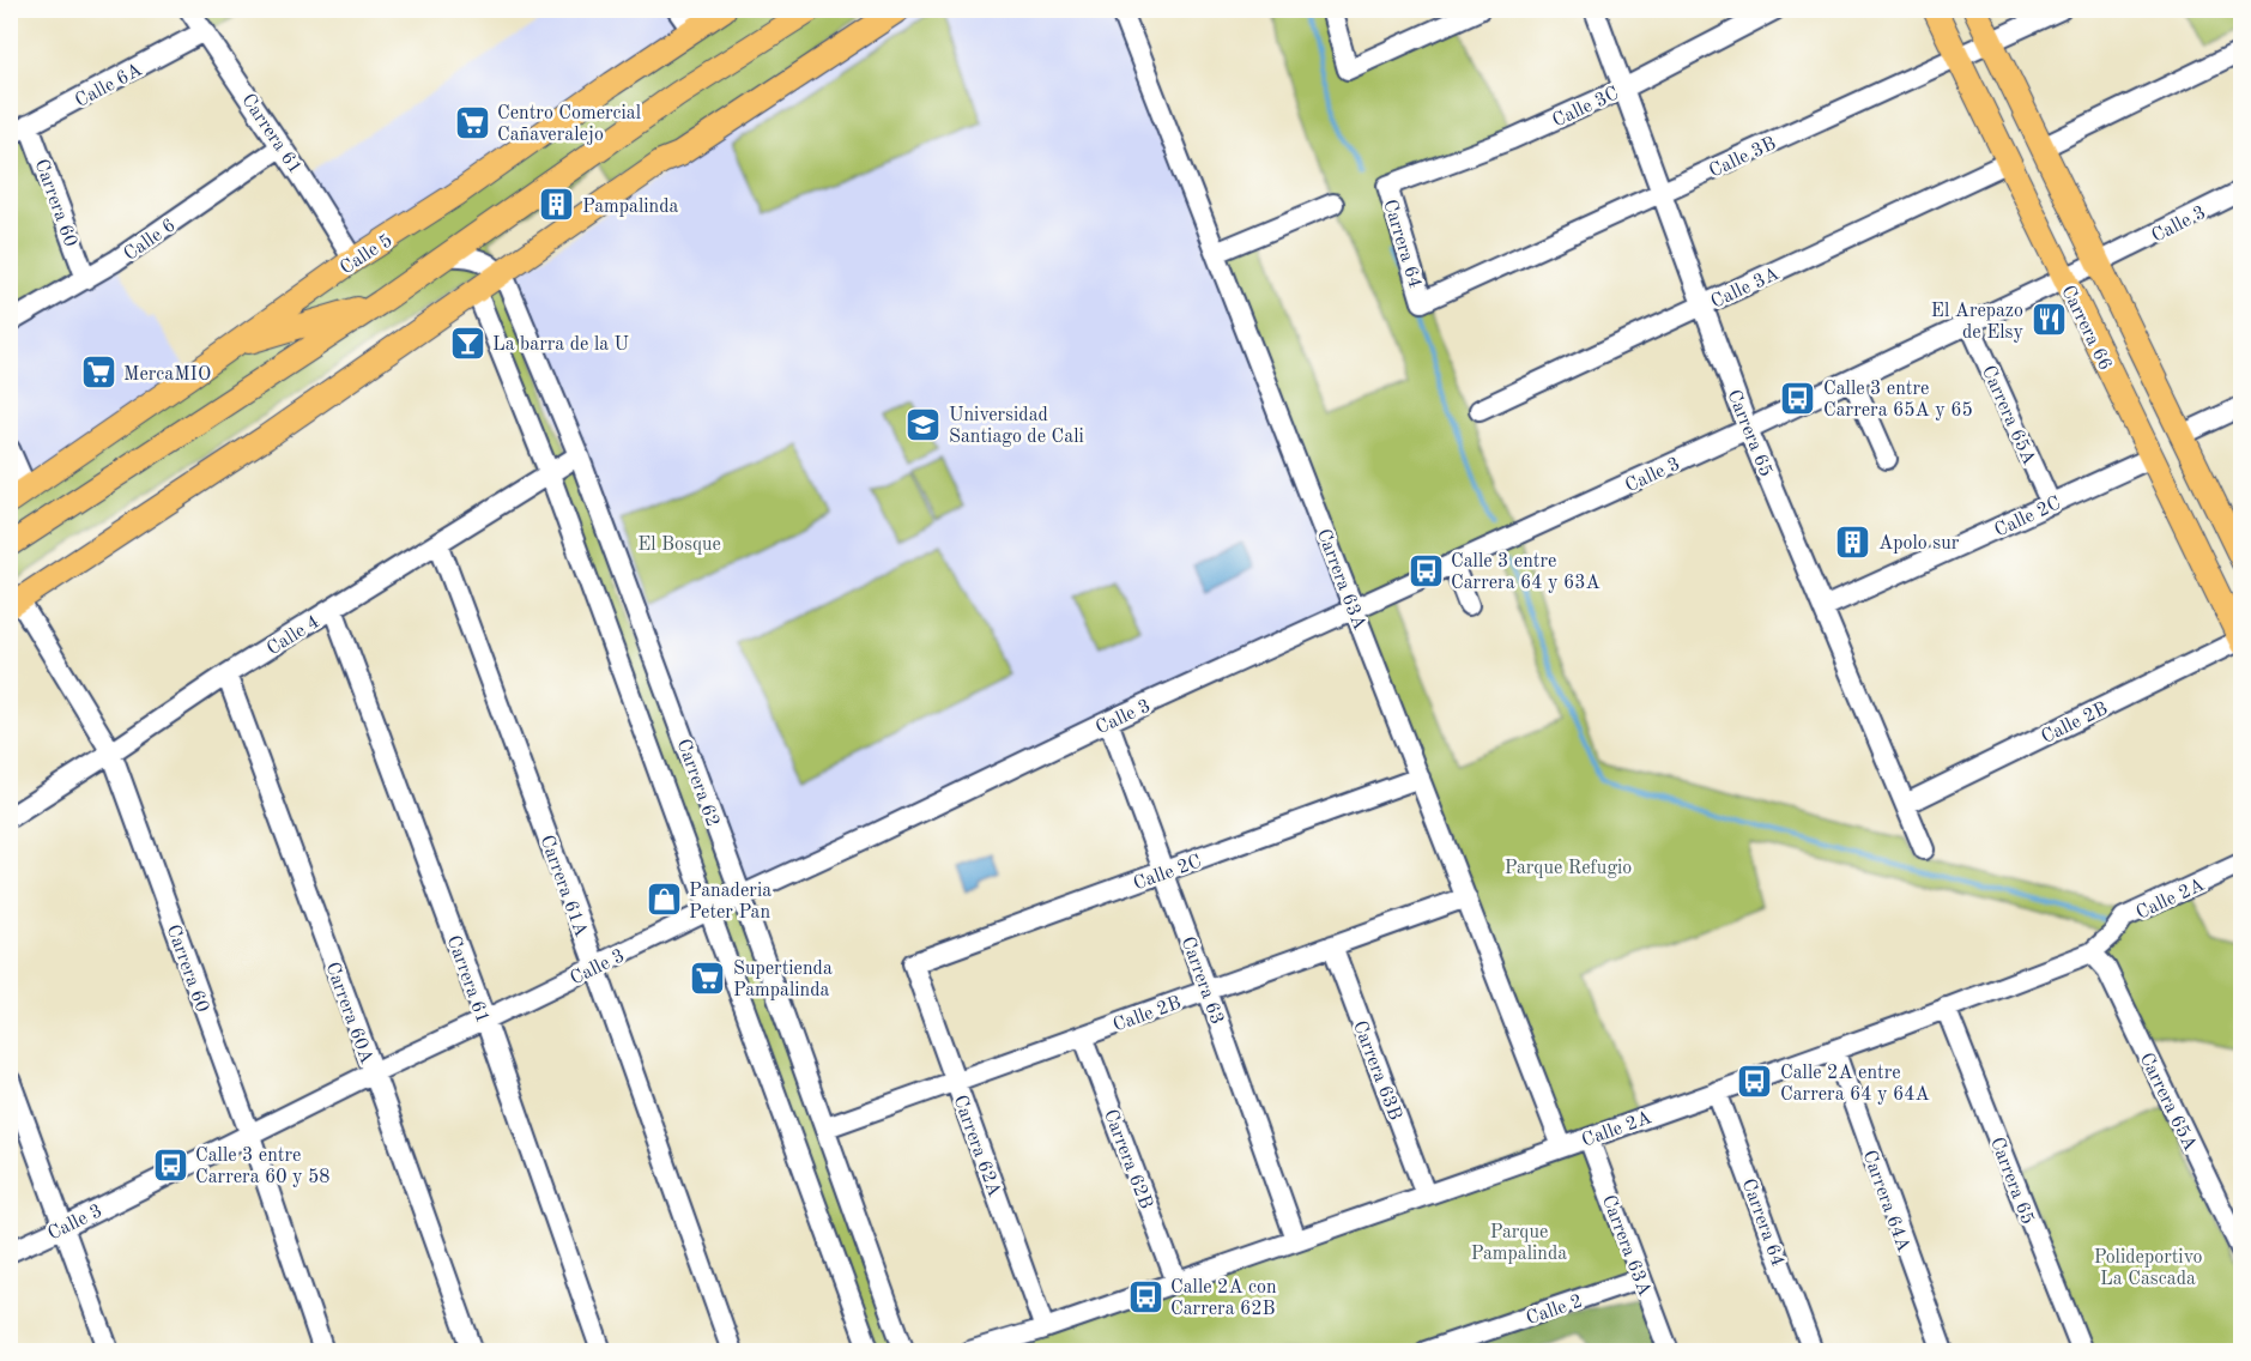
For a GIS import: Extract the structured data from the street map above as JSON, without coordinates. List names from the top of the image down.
{
  "streets": {
    "main road": ["Calle 5", "Carrera 66"],
    "street": [
      "Calle 6A",
      "Calle 3C",
      "Carrera 61",
      "Calle 3B",
      "Carrera 60",
      "Calle 3",
      "Calle 6",
      "Carrera 64",
      "Calle 3A",
      "Carrera 65A",
      "Carrera 65",
      "Calle 2C",
      "Carrera 63A",
      "Calle 4",
      "Calle 2B",
      "Carrera 62",
      "Carrera 61A",
      "Calle 2A",
      "Carrera 63",
      "Carrera 60A",
      "Carrera 63B",
      "Carrera 62A",
      "Carrera 62B",
      "Carrera 64A",
      "Calle 2"
    ]
  },
  "crossings": [
    ["Calle 6A", "Carrera 61"],
    ["Calle 6A", "Carrera 60"],
    ["Calle 3C", "Carrera 64"],
    ["Calle 3C", "Carrera 65"],
    ["Carrera 61", "Calle 3"],
    ["Carrera 61", "Calle 6"],
    ["Carrera 61", "Calle 5"],
    ["Carrera 61", "Calle 4"],
    ["Calle 3B", "Carrera 64"],
    ["Calle 3B", "Carrera 66"],
    ["Calle 3B", "Carrera 65"],
    ["Carrera 60", "Calle 3"],
    ["Carrera 60", "Calle 6"],
    ["Carrera 60", "Calle 4"],
    ["Calle 3", "Carrera 66"],
    ["Calle 3", "Carrera 65A"],
    ["Calle 3", "Carrera 65"],
    ["Calle 3", "Carrera 63A"],
    ["Calle 3", "Carrera 62"],
    ["Calle 3", "Carrera 61A"],
    ["Calle 3", "Carrera 63"],
    ["Calle 3", "Carrera 60A"],
    ["Carrera 64", "Calle 2A"],
    ["Calle 3A", "Carrera 66"],
    ["Calle 3A", "Carrera 65"],
    ["Carrera 66", "Calle 2C"],
    ["Carrera 66", "Calle 2B"],
    ["Carrera 65A", "Calle 2C"],
    ["Carrera 65A", "Calle 2A"],
    ["Carrera 65", "Calle 2C"],
    ["Carrera 65", "Calle 2B"],
    ["Carrera 65", "Calle 2A"],
    ["Calle 2C", "Carrera 63A"],
    ["Calle 2C", "Carrera 63"],
    ["Calle 2C", "Carrera 62A"],
    ["Carrera 63A", "Calle 2B"],
    ["Carrera 63A", "Calle 2A"],
    ["Carrera 63A", "Calle 2"],
    ["Calle 4", "Carrera 62"],
    ["Calle 4", "Carrera 61A"],
    ["Calle 4", "Carrera 60A"],
    ["Calle 2B", "Carrera 62"],
    ["Calle 2B", "Carrera 63"],
    ["Calle 2B", "Carrera 63B"],
    ["Calle 2B", "Carrera 62A"],
    ["Calle 2B", "Carrera 62B"],
    ["Calle 2A", "Carrera 63"],
    ["Calle 2A", "Carrera 63B"],
    ["Calle 2A", "Carrera 62A"],
    ["Calle 2A", "Carrera 62B"],
    ["Calle 2A", "Carrera 64A"]
  ],
  "parks": [
    "El Bosque",
    "Parque Refugio",
    "Parque Pampalinda",
    "Polideportivo La Cascada"
  ],
  "places": {
    "supermarket": ["Centro Comercial Cañaveralejo", "MercaMIO", "Supertienda Pampalinda"],
    "building": ["Pampalinda", "Apolo sur"],
    "restaurant": ["El Arepazo de Elsy"],
    "bar": ["La barra de la U"],
    "bus stop": [
      "Calle 3 entre Carrera 65A y 65",
      "Calle 3 entre Carrera 64 y 63A",
      "Calle 2A entre Carrera 64 y 64A",
      "Calle 3 entre Carrera 60 y 58",
      "Calle 2A con Carrera 62B"
    ],
    "school or university": ["Universidad Santiago de Cali"],
    "shop": ["Panaderia Peter Pan"]
  }
}
